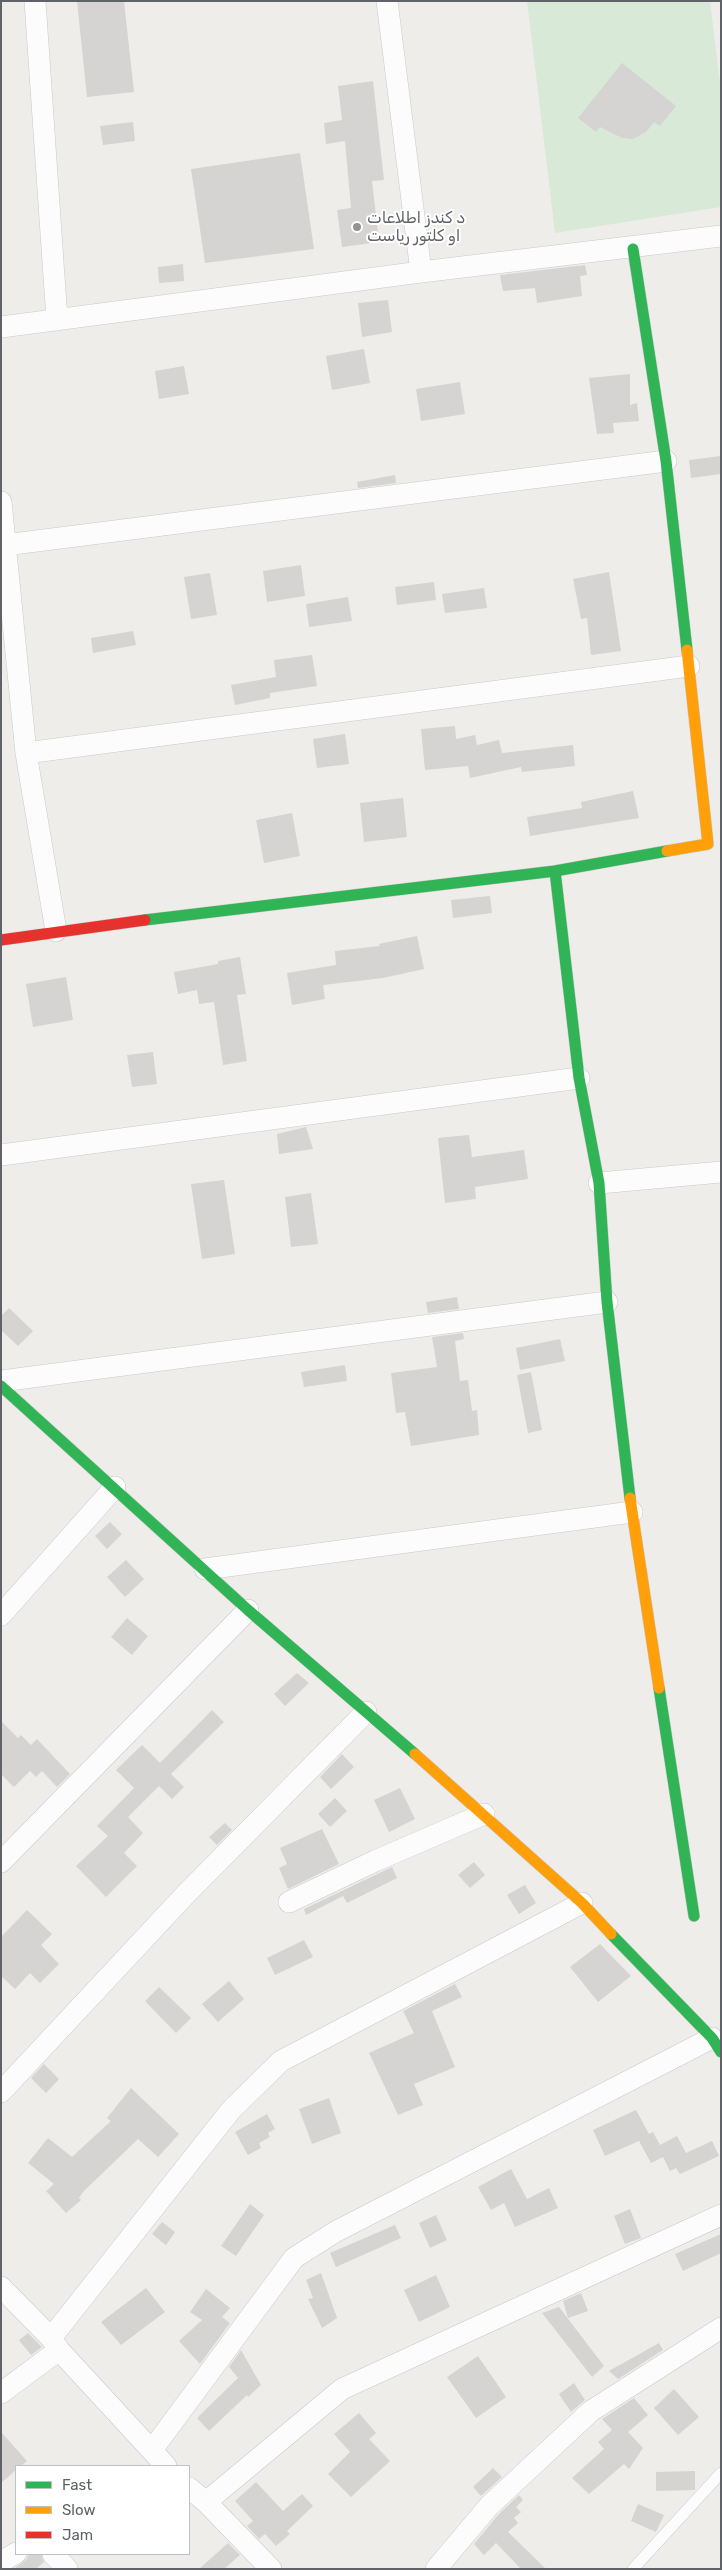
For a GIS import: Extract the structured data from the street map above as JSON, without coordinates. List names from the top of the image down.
{
  "places": ["د کندز اطلاعات او کلتور ریاست"],
  "legend": ["Fast", "Slow", "Jam"]
}
